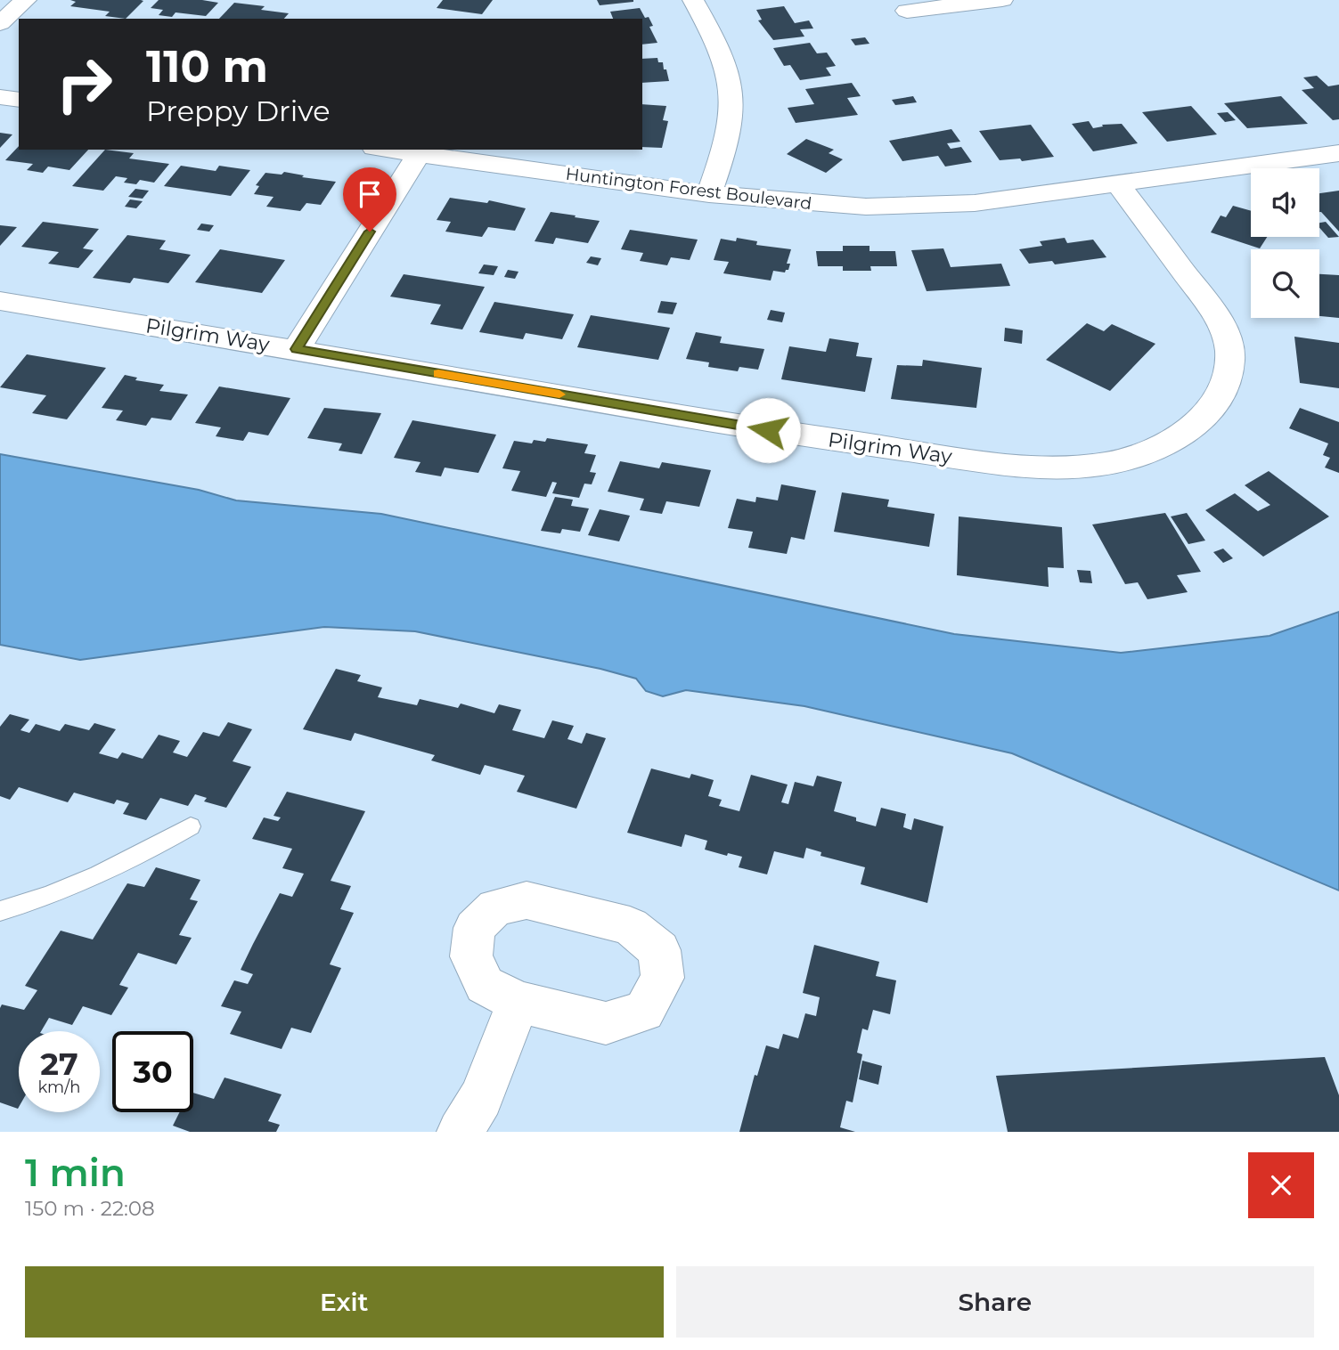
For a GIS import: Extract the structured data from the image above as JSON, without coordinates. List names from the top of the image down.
{
  "streets": {
    "street": ["Huntington Forest Boulevard", "Pilgrim Way"]
  },
  "crossings": [
    ["Huntington Forest Boulevard", "Pilgrim Way"]
  ],
  "page": {
    "turn": ["110 m", "Preppy Drive"],
    "speed": "27 km/h",
    "limit": "30",
    "heading": ["1 min", "150 m · 22:08"],
    "buttons": ["Exit", "Share"]
  }
}
